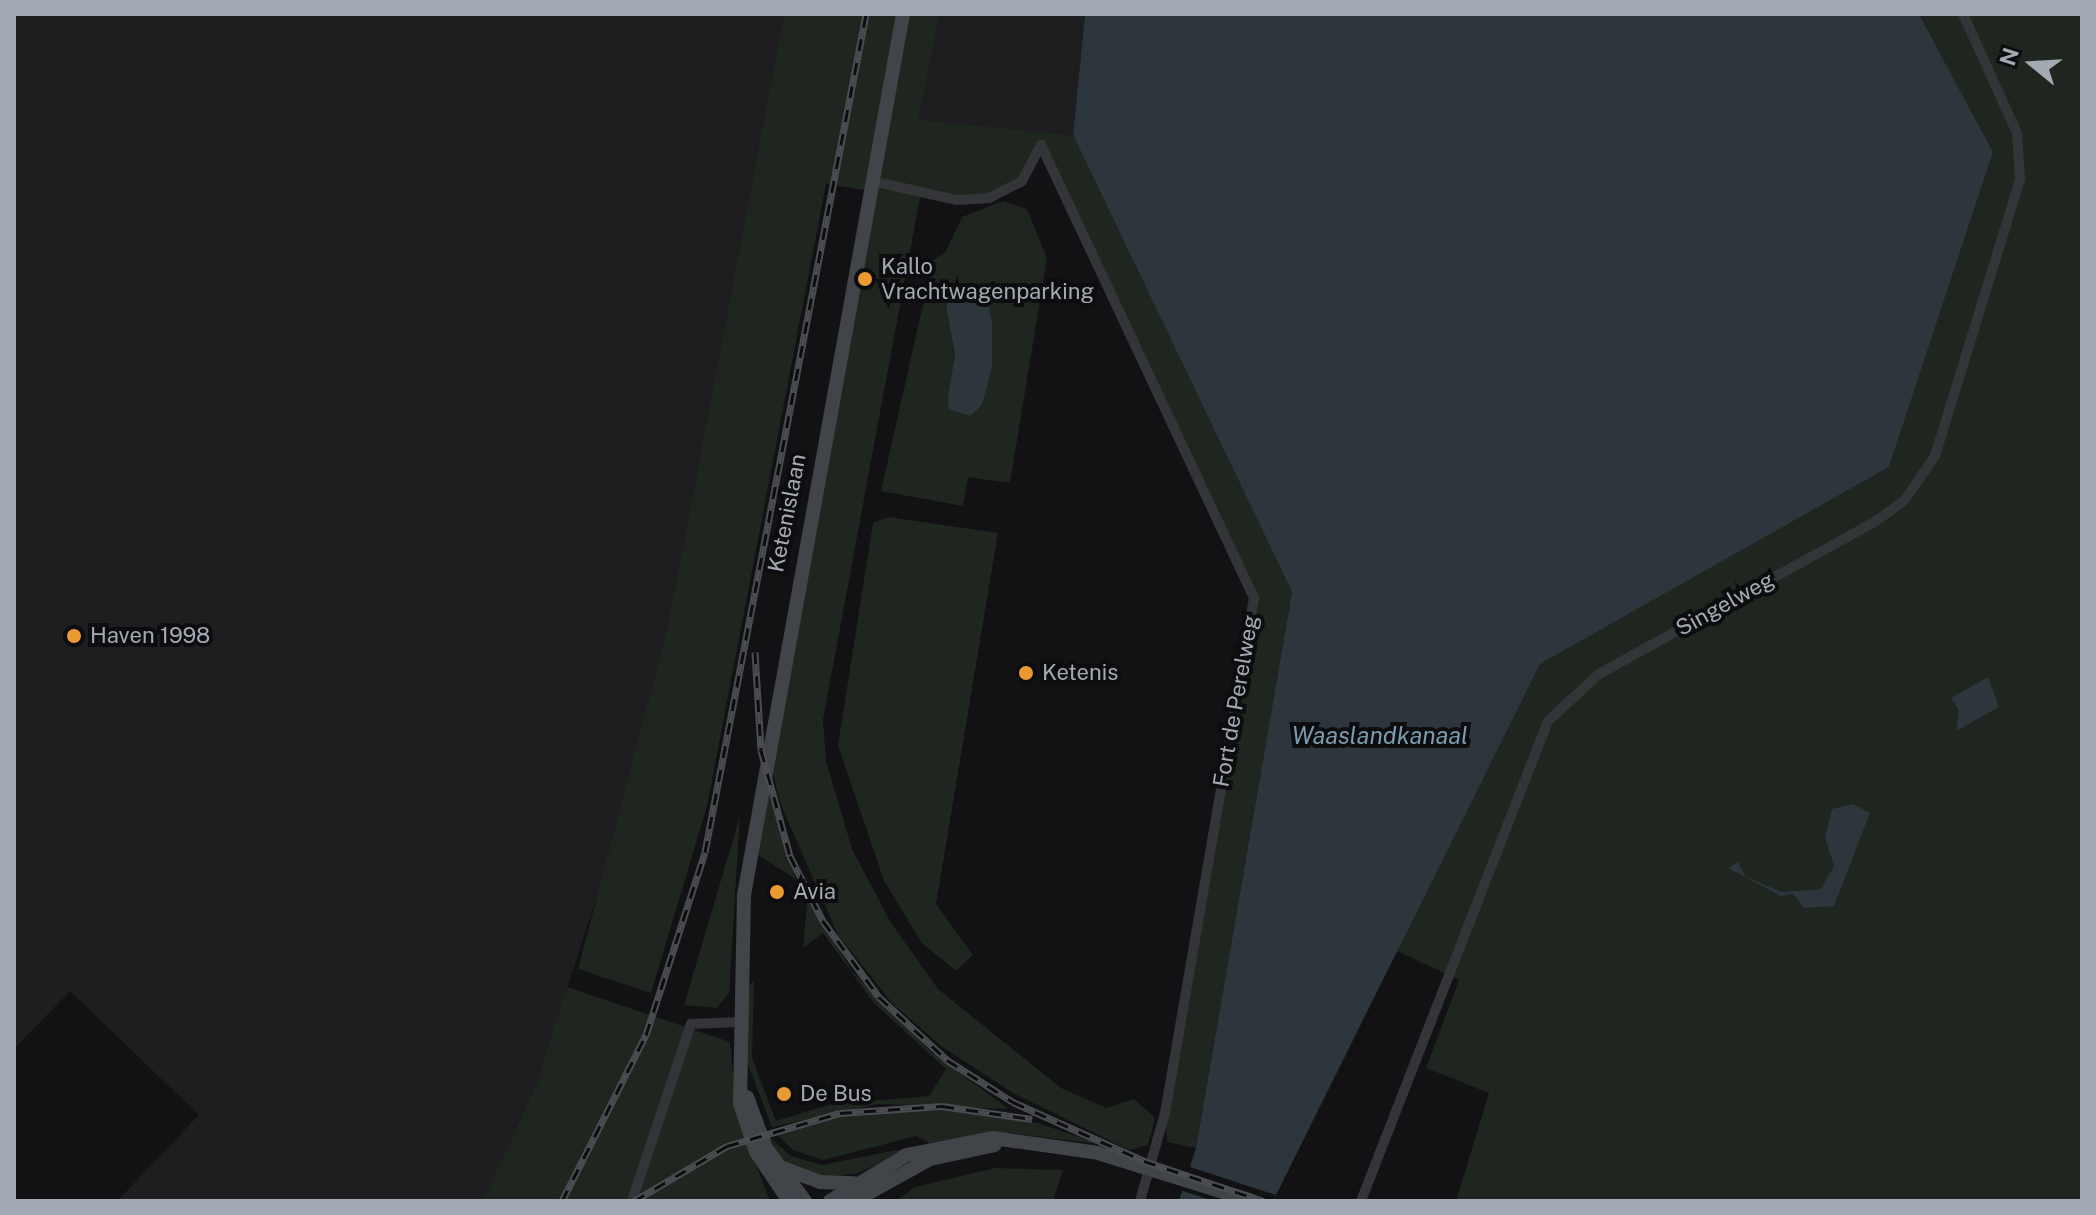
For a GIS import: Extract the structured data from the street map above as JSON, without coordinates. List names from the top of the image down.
{
  "streets": {
    "street": ["Ketenislaan", "Singelweg", "Fort de Perelweg"]
  },
  "crossings": [
    ["Ketenislaan", "Fort de Perelweg"]
  ],
  "water": ["Waaslandkanaal"],
  "places": [
    "Kallo Vrachtwagenparking",
    "Haven 1998",
    "Ketenis",
    "Avia",
    "De Bus"
  ],
  "north": "left"
}
